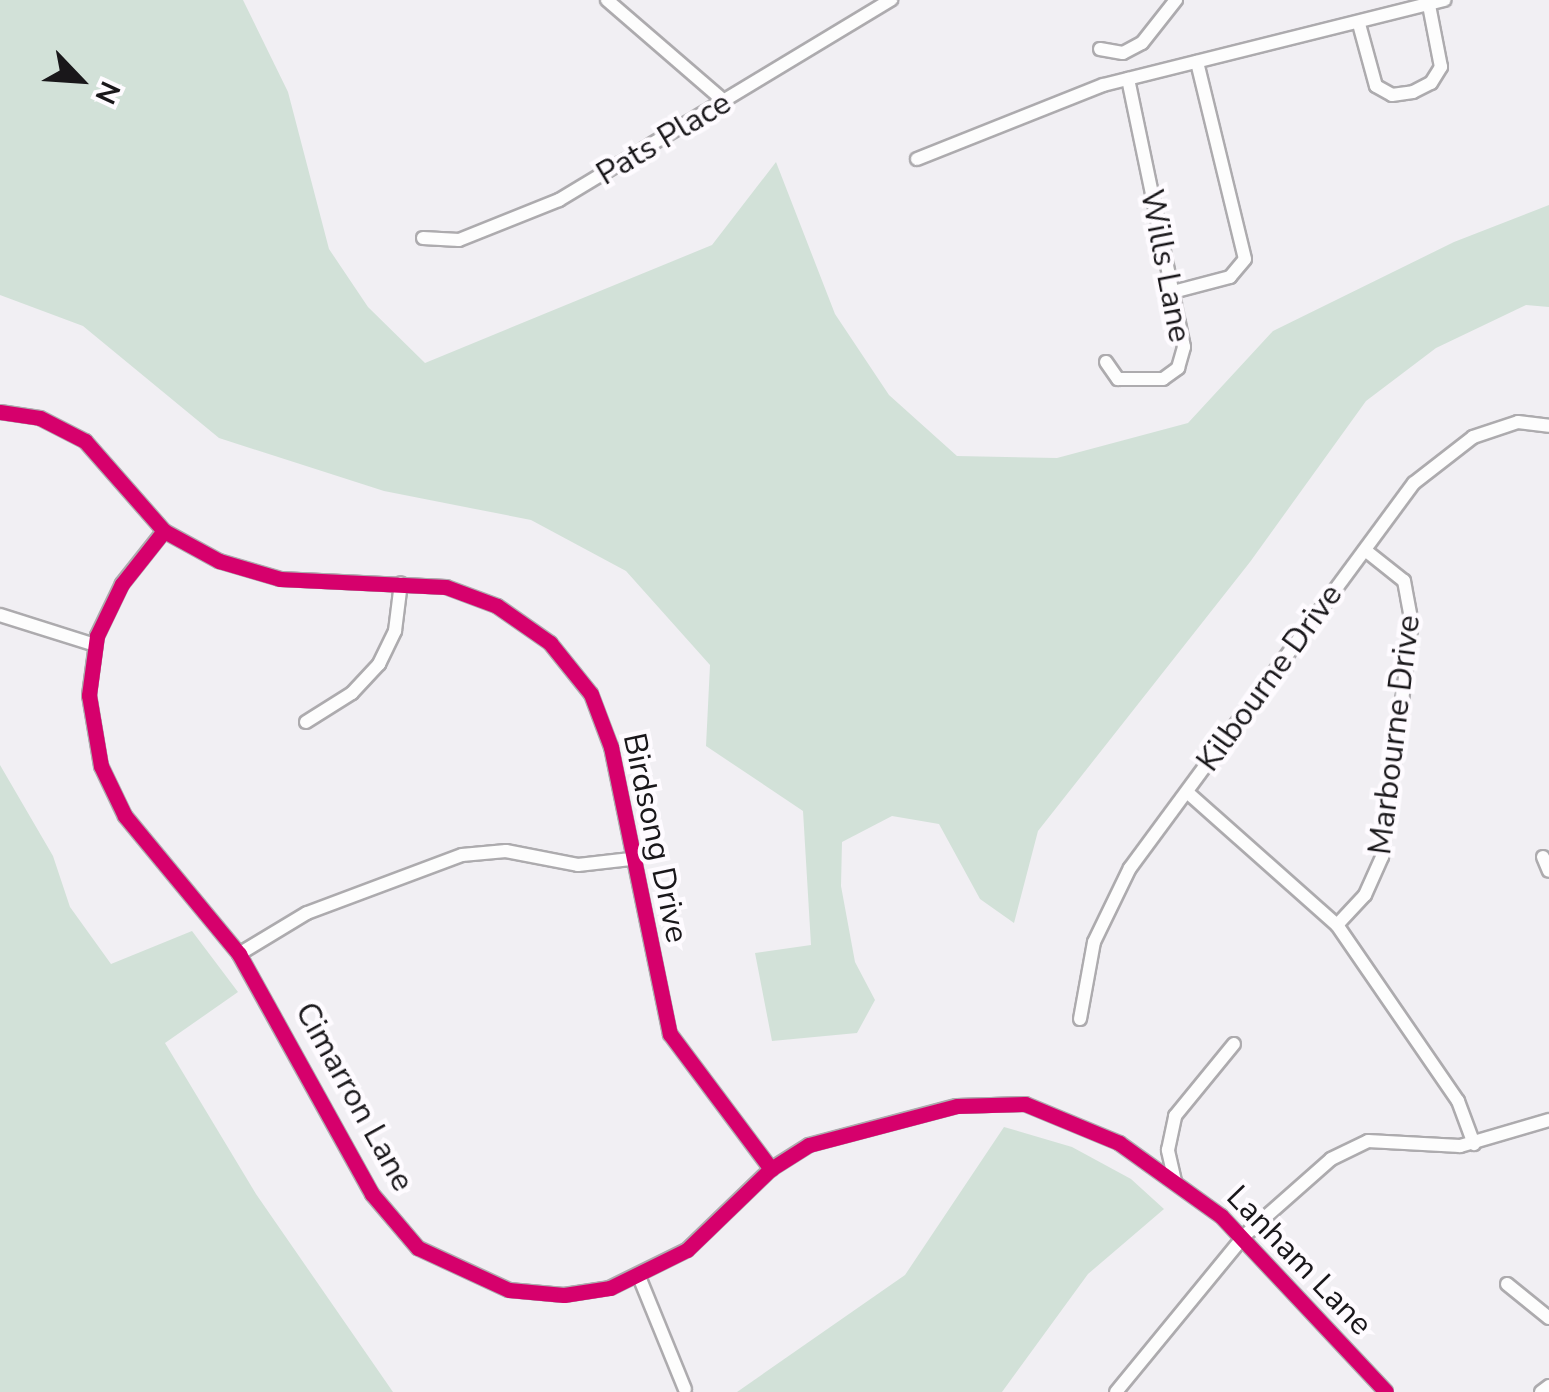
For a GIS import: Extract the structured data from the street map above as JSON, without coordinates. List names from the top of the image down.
{
  "streets": {
    "street": [
      "Pats Place",
      "Wills Lane",
      "Kilbourne Drive",
      "Marbourne Drive",
      "Birdsong Drive",
      "Cimarron Lane",
      "Lanham Lane"
    ]
  },
  "crossings": [
    ["Kilbourne Drive", "Marbourne Drive"],
    ["Birdsong Drive", "Cimarron Lane"],
    ["Cimarron Lane", "Lanham Lane"]
  ],
  "north": "bottom right"
}
